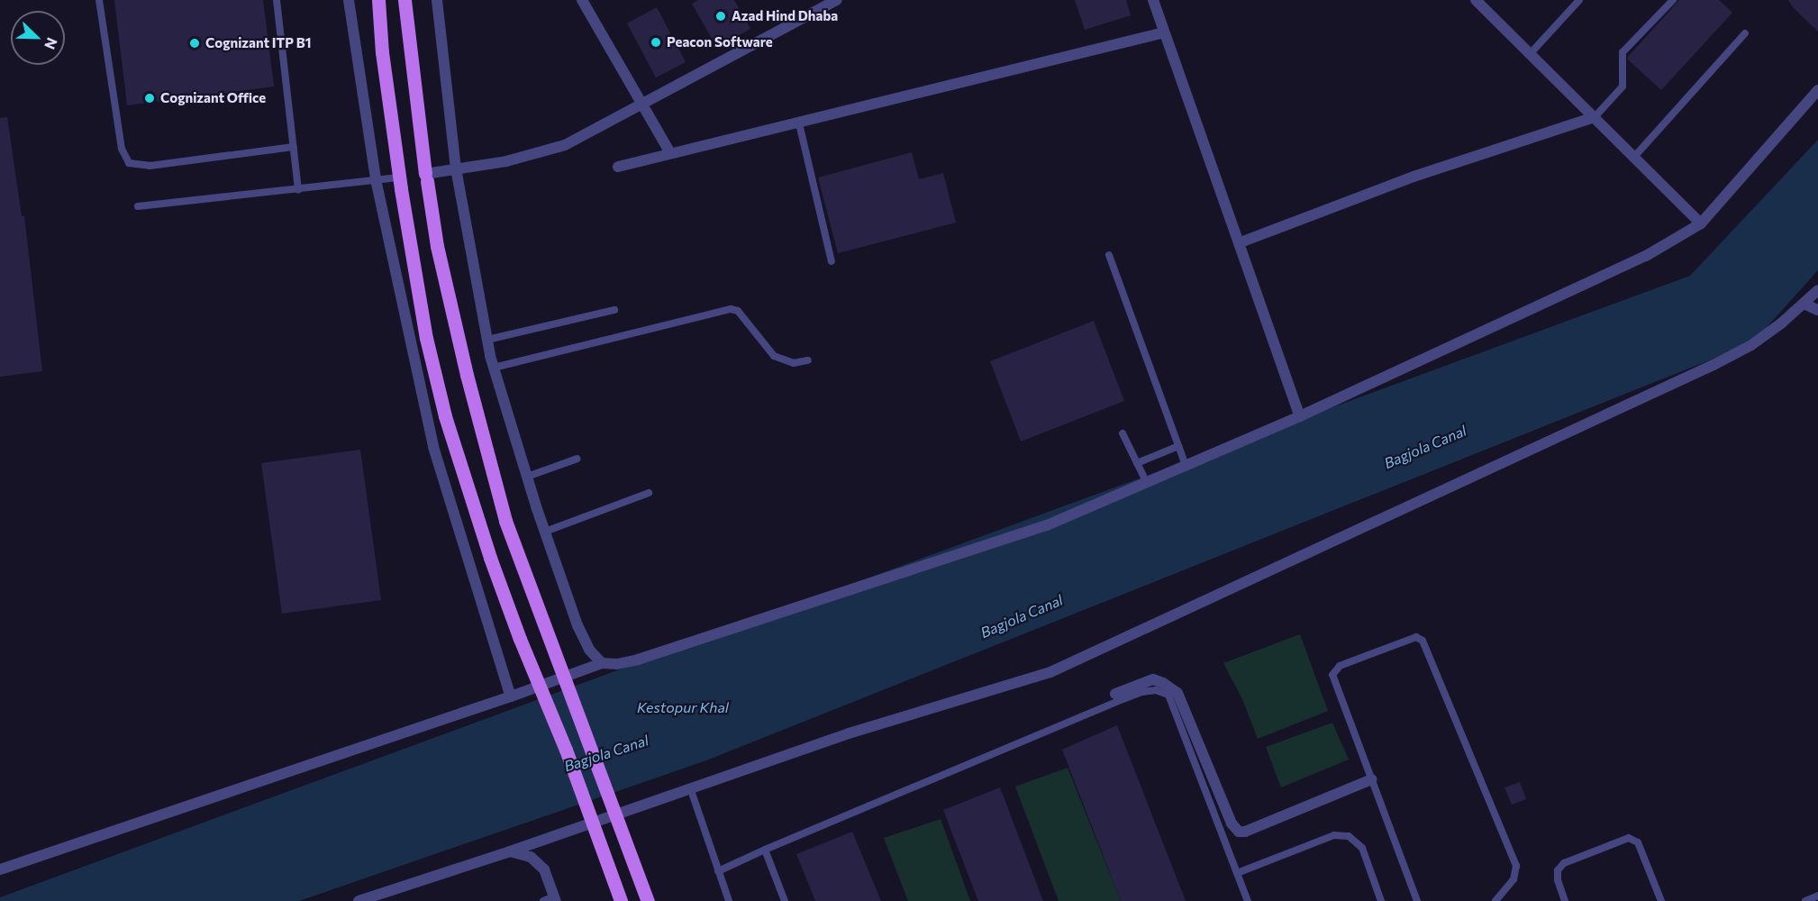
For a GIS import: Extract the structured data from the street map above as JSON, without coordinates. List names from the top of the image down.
{
  "water": ["Bagjola Canal", "Kestopur Khal"],
  "places": [
    "Azad Hind Dhaba",
    "Peacon Software",
    "Cognizant ITP B1",
    "Cognizant Office"
  ],
  "north": "bottom right"
}
